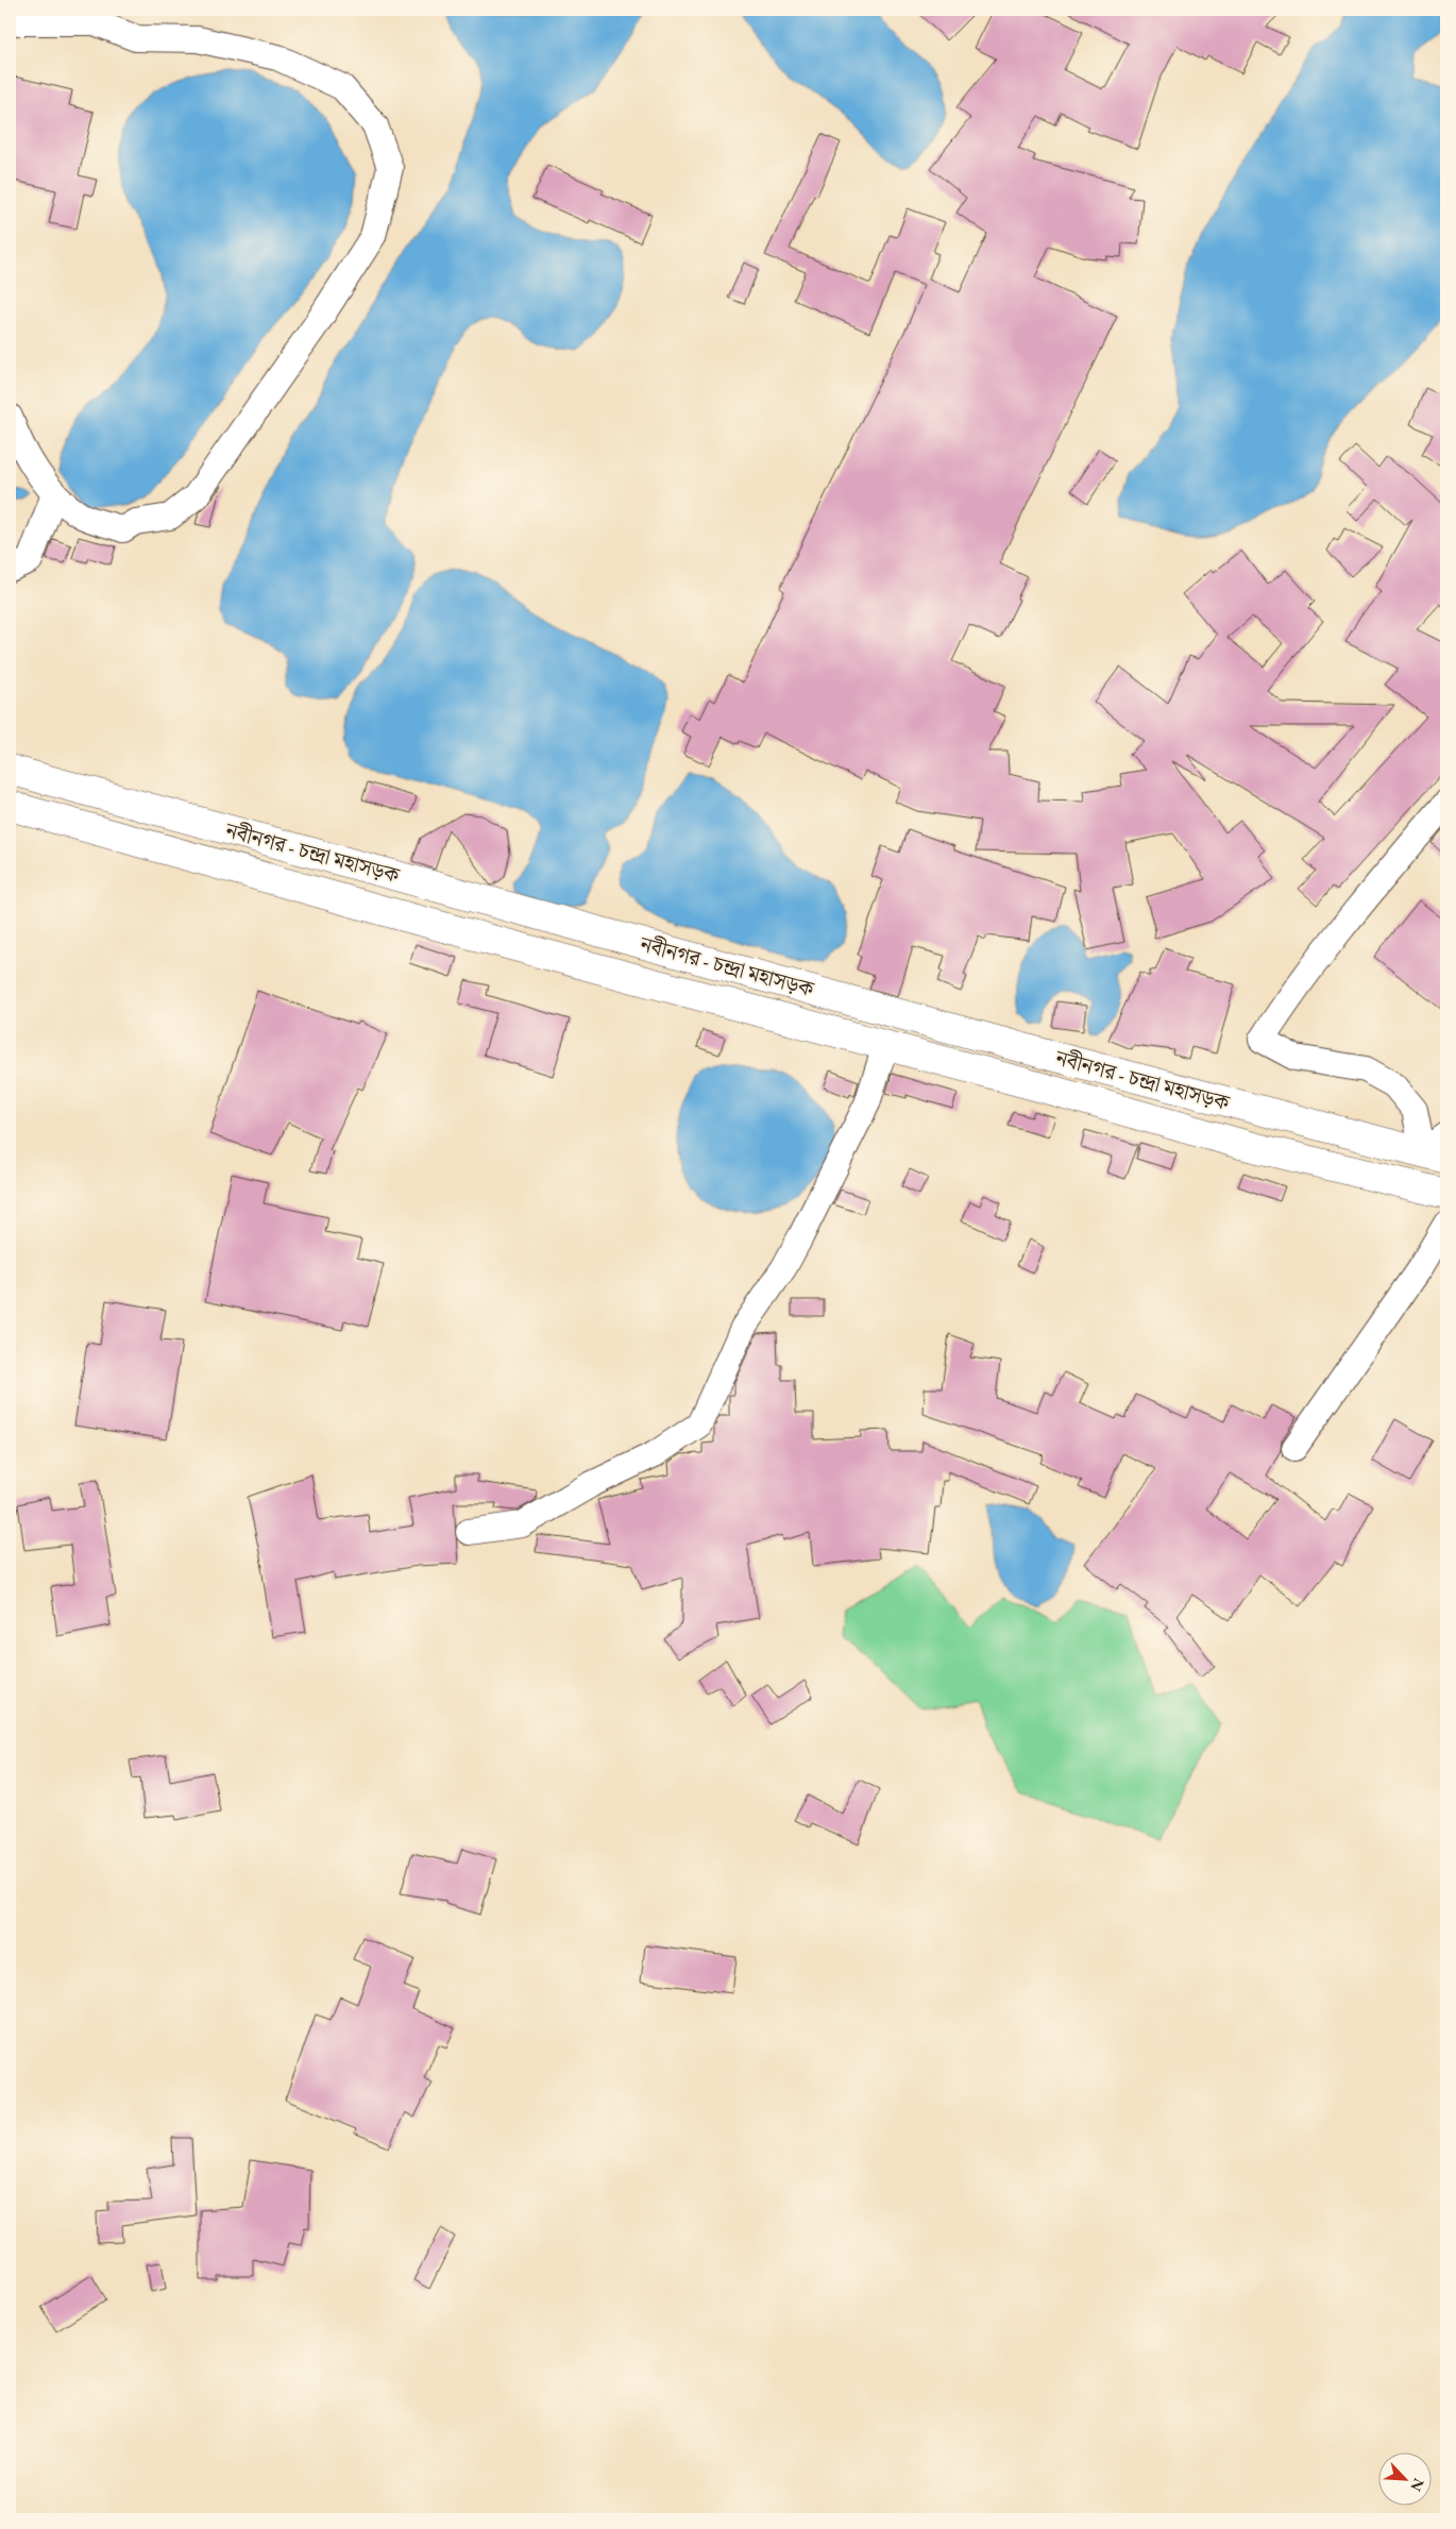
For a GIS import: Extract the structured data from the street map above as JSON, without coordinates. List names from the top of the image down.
{
  "streets": {
    "highway": ["নবীনগর - চন্দ্রা মহাসড়ক"]
  },
  "north": "bottom right"
}
